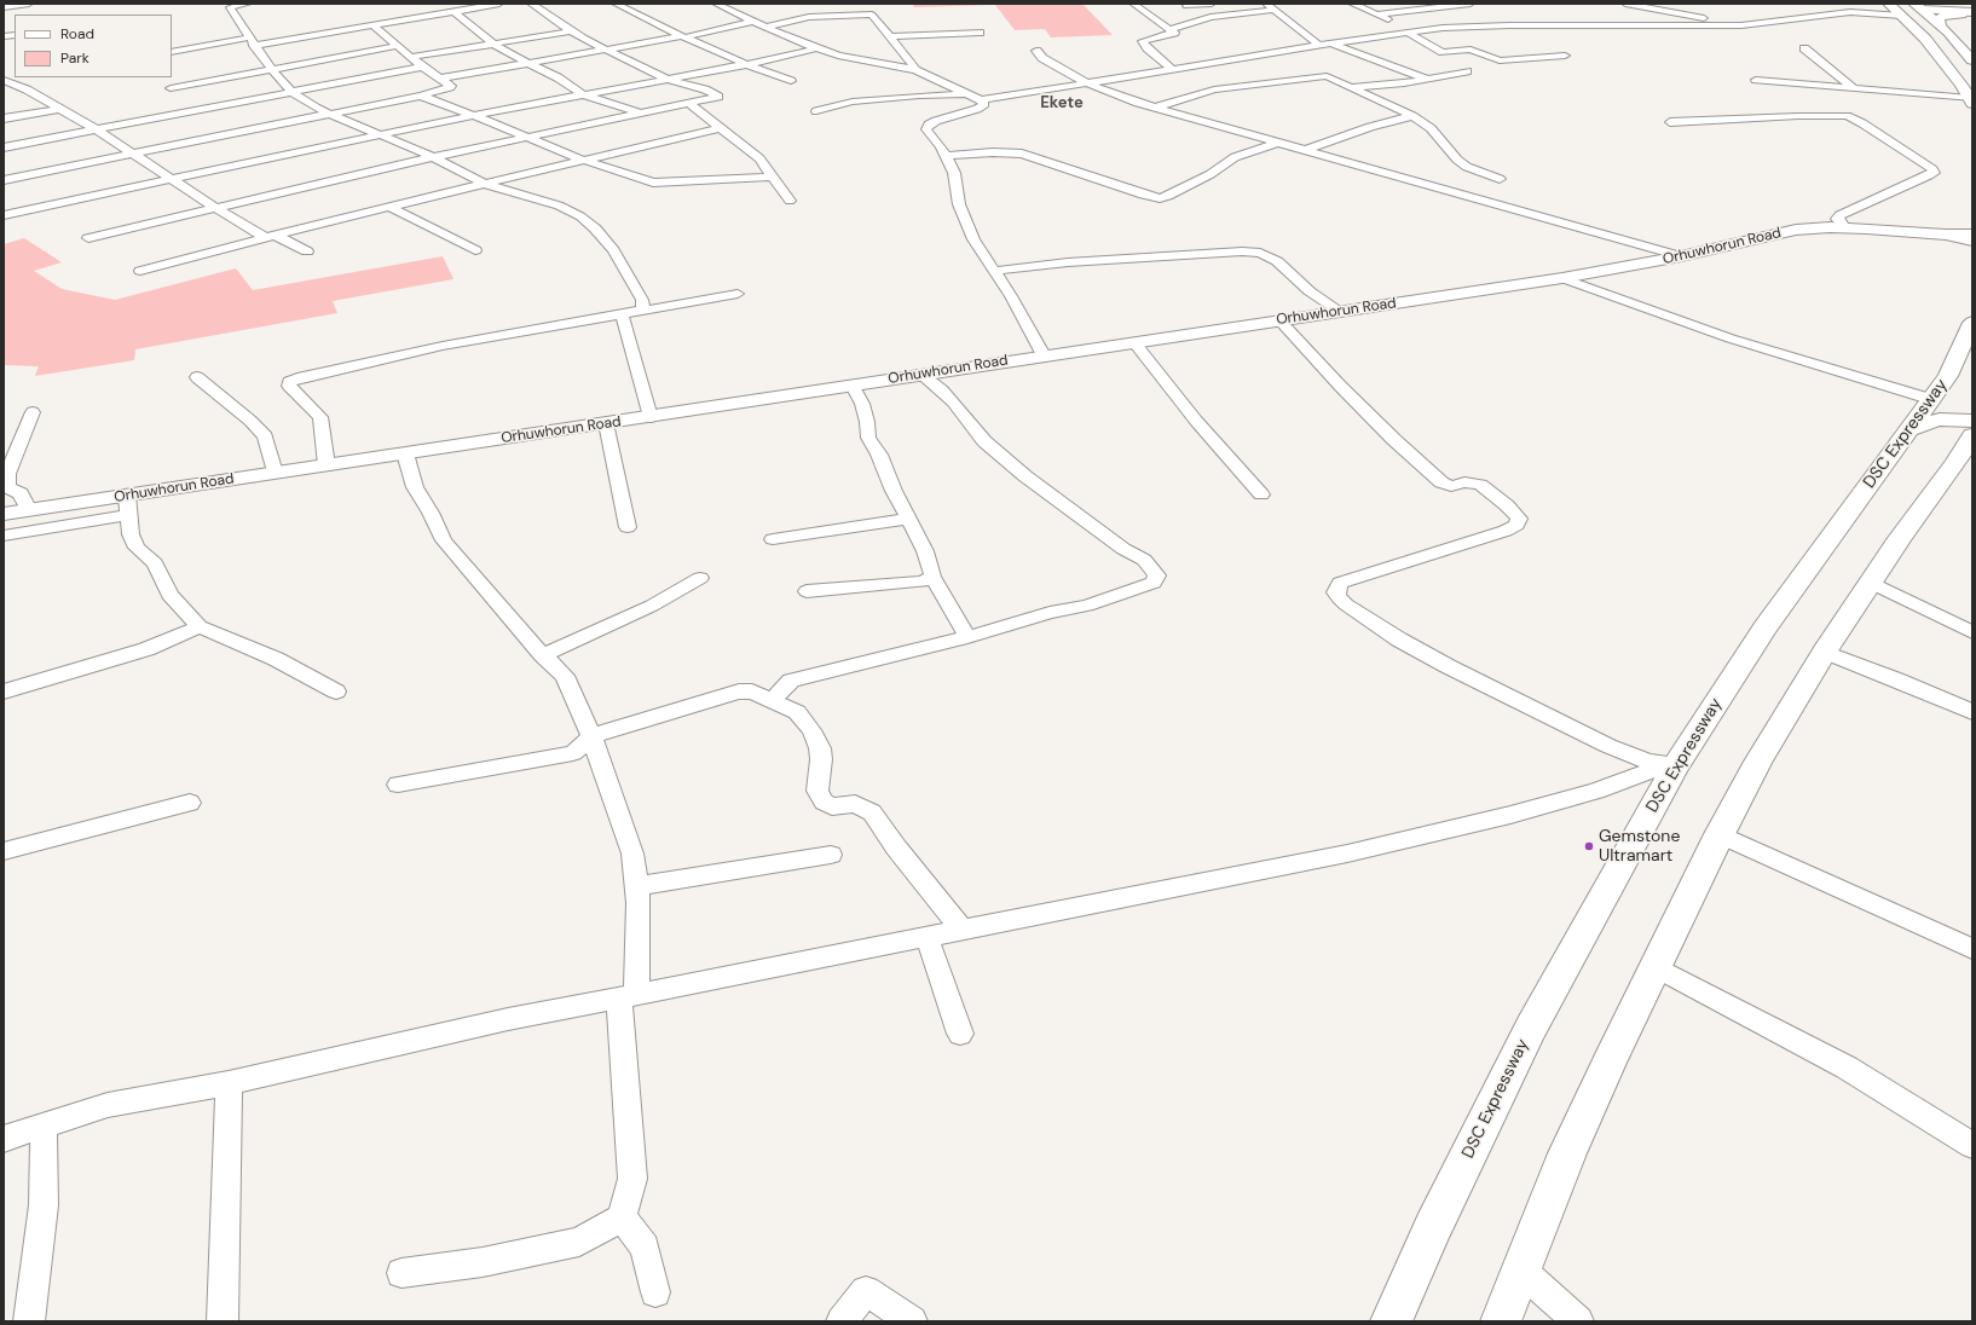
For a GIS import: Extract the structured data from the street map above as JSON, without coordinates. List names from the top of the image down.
{
  "streets": {
    "main road": ["DSC Expressway"],
    "street": ["Orhuwhorun Road"]
  },
  "districts": ["Ekete"],
  "places": ["Gemstone Ultramart"],
  "legend": ["Road", "Park"]
}
